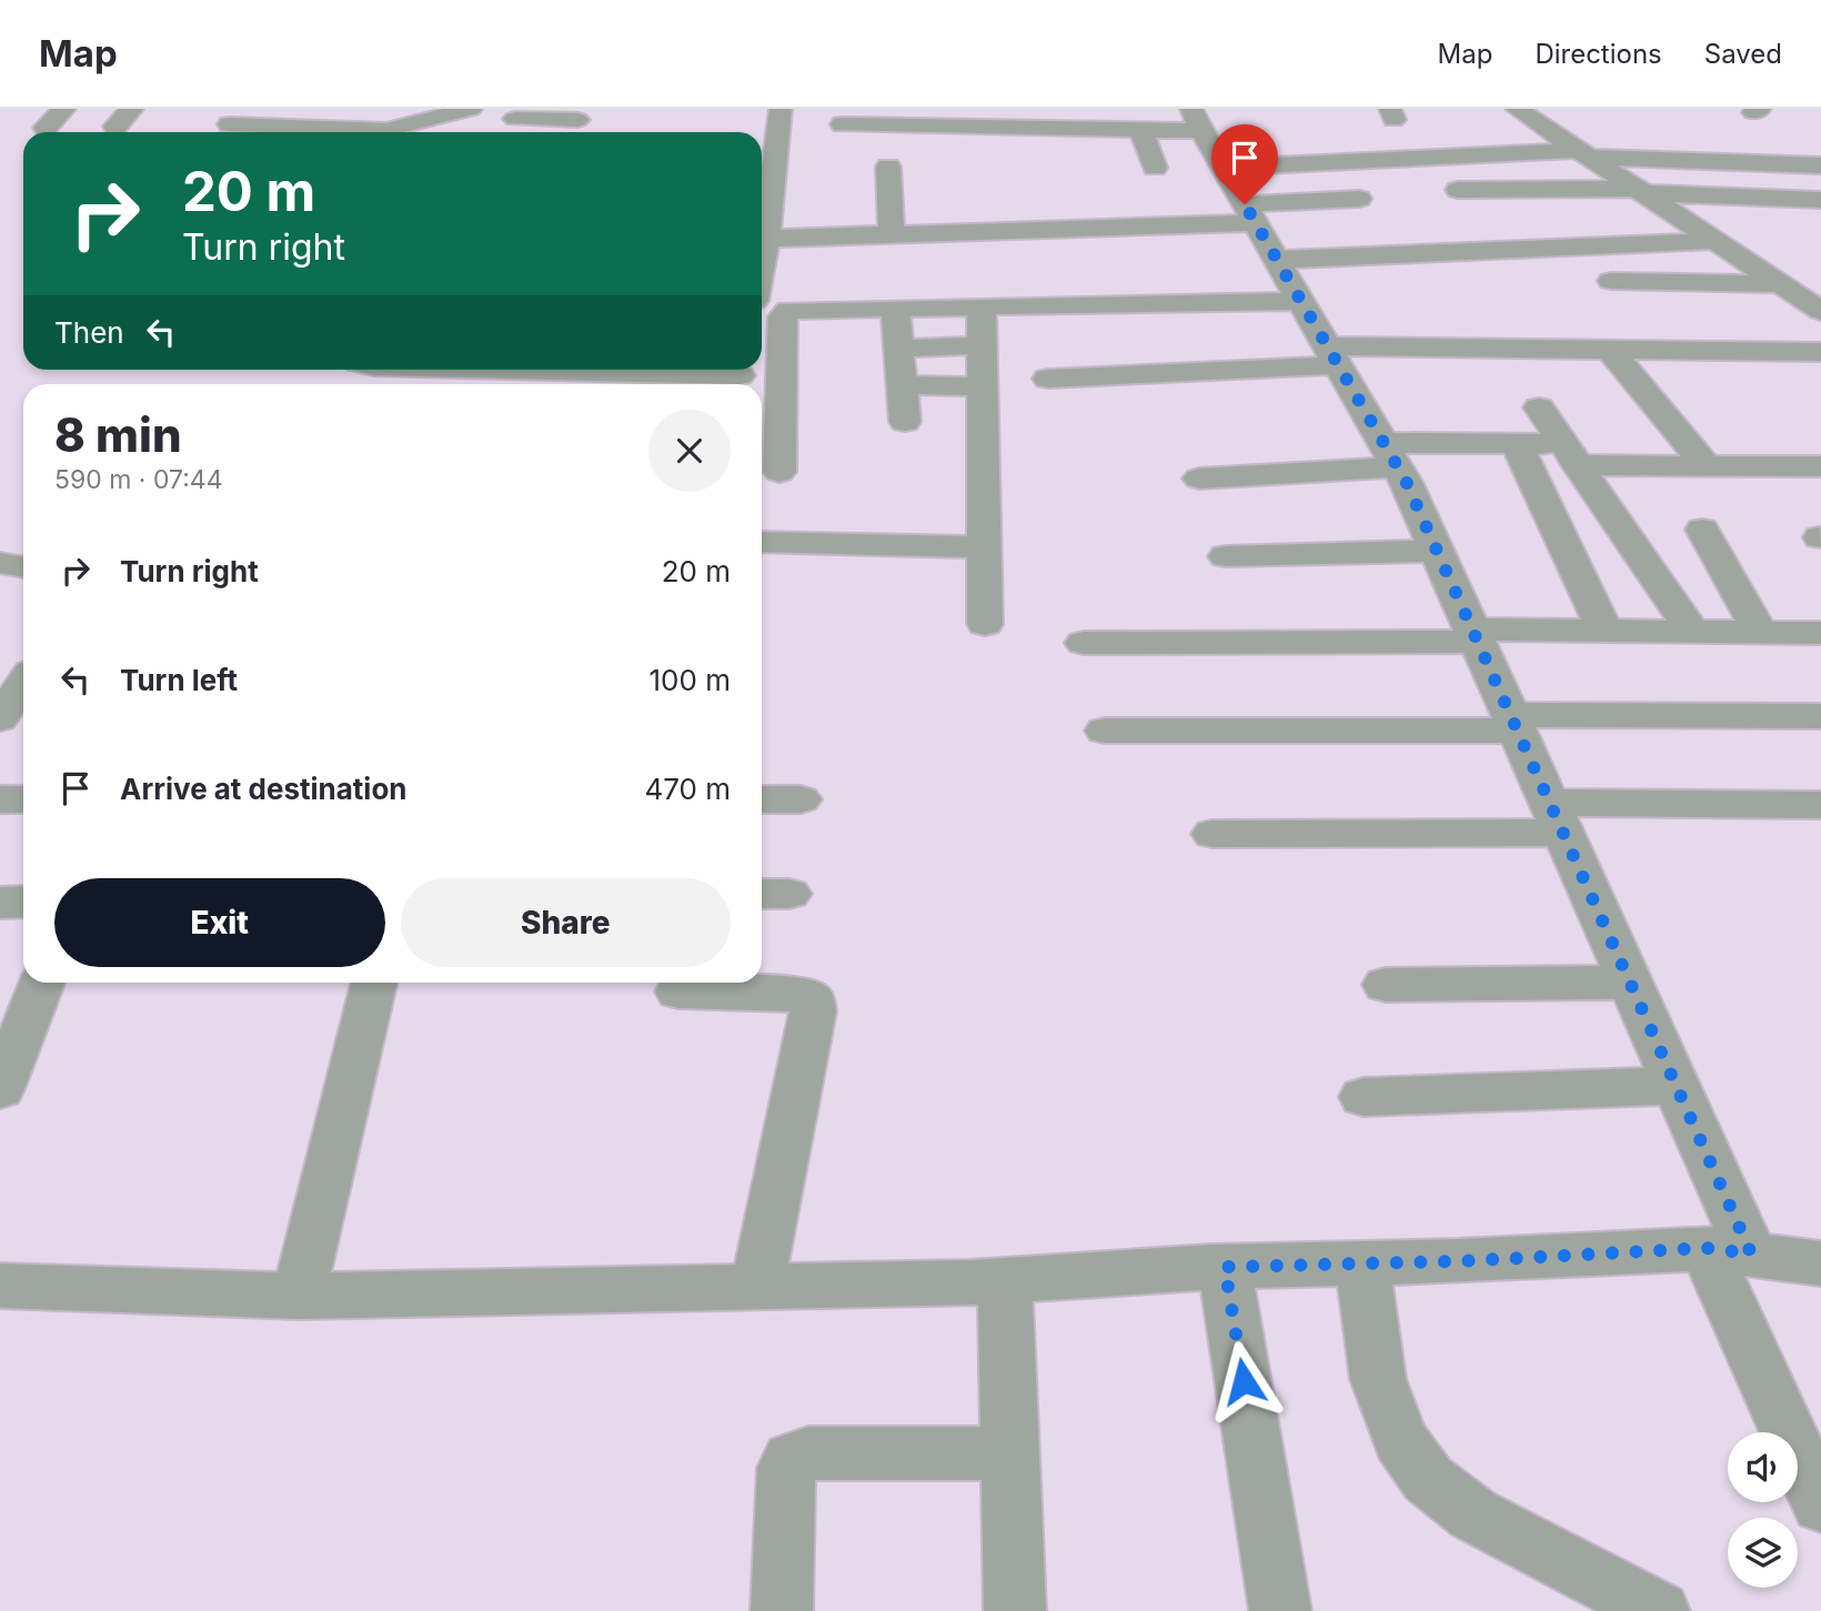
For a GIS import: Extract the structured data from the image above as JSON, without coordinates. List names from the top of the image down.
{
  "page": {
    "header": "Map",
    "nav": ["Map", "Directions", "Saved"],
    "turn": ["20 m", "Turn right"],
    "then": "Then",
    "heading": ["8 min", "590 m · 07:44"],
    "list": [
      {
        "name": "Turn right",
        "value": "20 m"
      },
      {
        "name": "Turn left",
        "value": "100 m"
      },
      {
        "name": "Arrive at destination",
        "value": "470 m"
      }
    ],
    "buttons": ["Exit", "Share"]
  }
}
